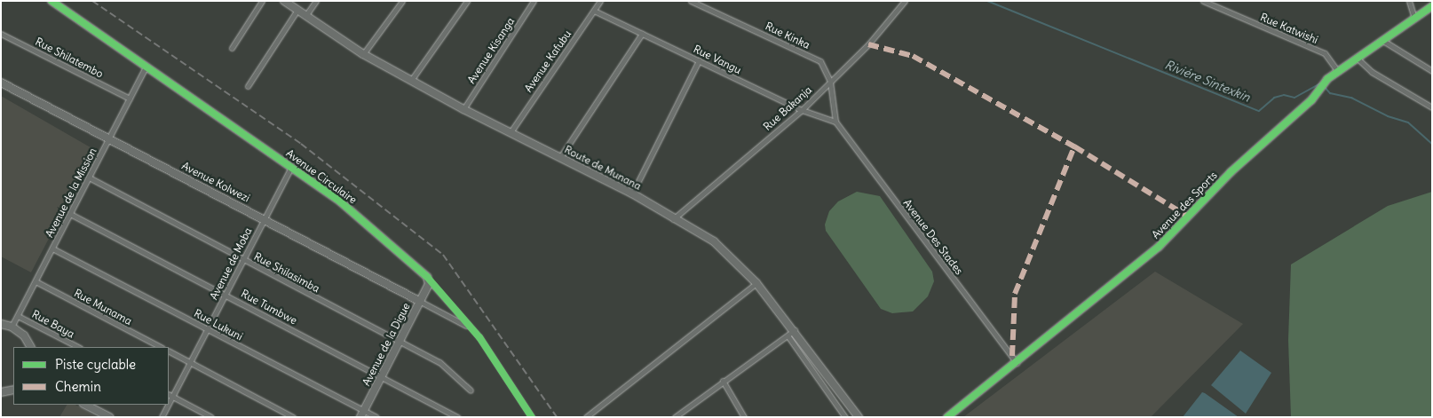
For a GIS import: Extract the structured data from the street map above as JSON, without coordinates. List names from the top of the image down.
{
  "streets": {
    "street": [
      "Rue Katwishi",
      "Rue Kinka",
      "Avenue Kisanga",
      "Rue Shilatembo",
      "Rue Vangu",
      "Avenue Kafubu",
      "Rue Bakanja",
      "Route de Munana",
      "Avenue Circulaire",
      "Avenue Kolwezi",
      "Avenue de la Mission",
      "Avenue des Sports",
      "Avenue Des Stades",
      "Avenue de Moba",
      "Rue Shilasimba",
      "Rue Munama",
      "Rue Tumbwe",
      "Rue Baya",
      "Rue Lukuni",
      "Avenue de la Digue"
    ]
  },
  "crossings": [
    ["Rue Katwishi", "Avenue des Sports"],
    ["Rue Kinka", "Rue Vangu"],
    ["Rue Kinka", "Rue Bakanja"],
    ["Rue Kinka", "Avenue Des Stades"],
    ["Avenue Kisanga", "Route de Munana"],
    ["Rue Shilatembo", "Avenue de la Mission"],
    ["Rue Vangu", "Avenue Kafubu"],
    ["Rue Vangu", "Rue Bakanja"],
    ["Rue Vangu", "Avenue Des Stades"],
    ["Avenue Kafubu", "Route de Munana"],
    ["Rue Bakanja", "Route de Munana"],
    ["Avenue Circulaire", "Avenue de la Mission"],
    ["Avenue Circulaire", "Avenue de Moba"],
    ["Avenue Circulaire", "Avenue de la Digue"],
    ["Avenue Kolwezi", "Avenue de la Mission"],
    ["Avenue Kolwezi", "Avenue de Moba"],
    ["Avenue Kolwezi", "Avenue de la Digue"],
    ["Avenue de la Mission", "Rue Shilasimba"],
    ["Avenue de la Mission", "Rue Munama"],
    ["Avenue de la Mission", "Rue Tumbwe"],
    ["Avenue de la Mission", "Rue Baya"],
    ["Avenue de la Mission", "Rue Lukuni"],
    ["Avenue des Sports", "Avenue Des Stades"],
    ["Avenue de Moba", "Rue Shilasimba"],
    ["Avenue de Moba", "Rue Tumbwe"],
    ["Avenue de Moba", "Rue Lukuni"],
    ["Rue Shilasimba", "Avenue de la Digue"],
    ["Rue Tumbwe", "Avenue de la Digue"],
    ["Rue Lukuni", "Avenue de la Digue"]
  ],
  "water": ["Riviére Sintexkin"],
  "legend": ["Piste cyclable", "Chemin"]
}
